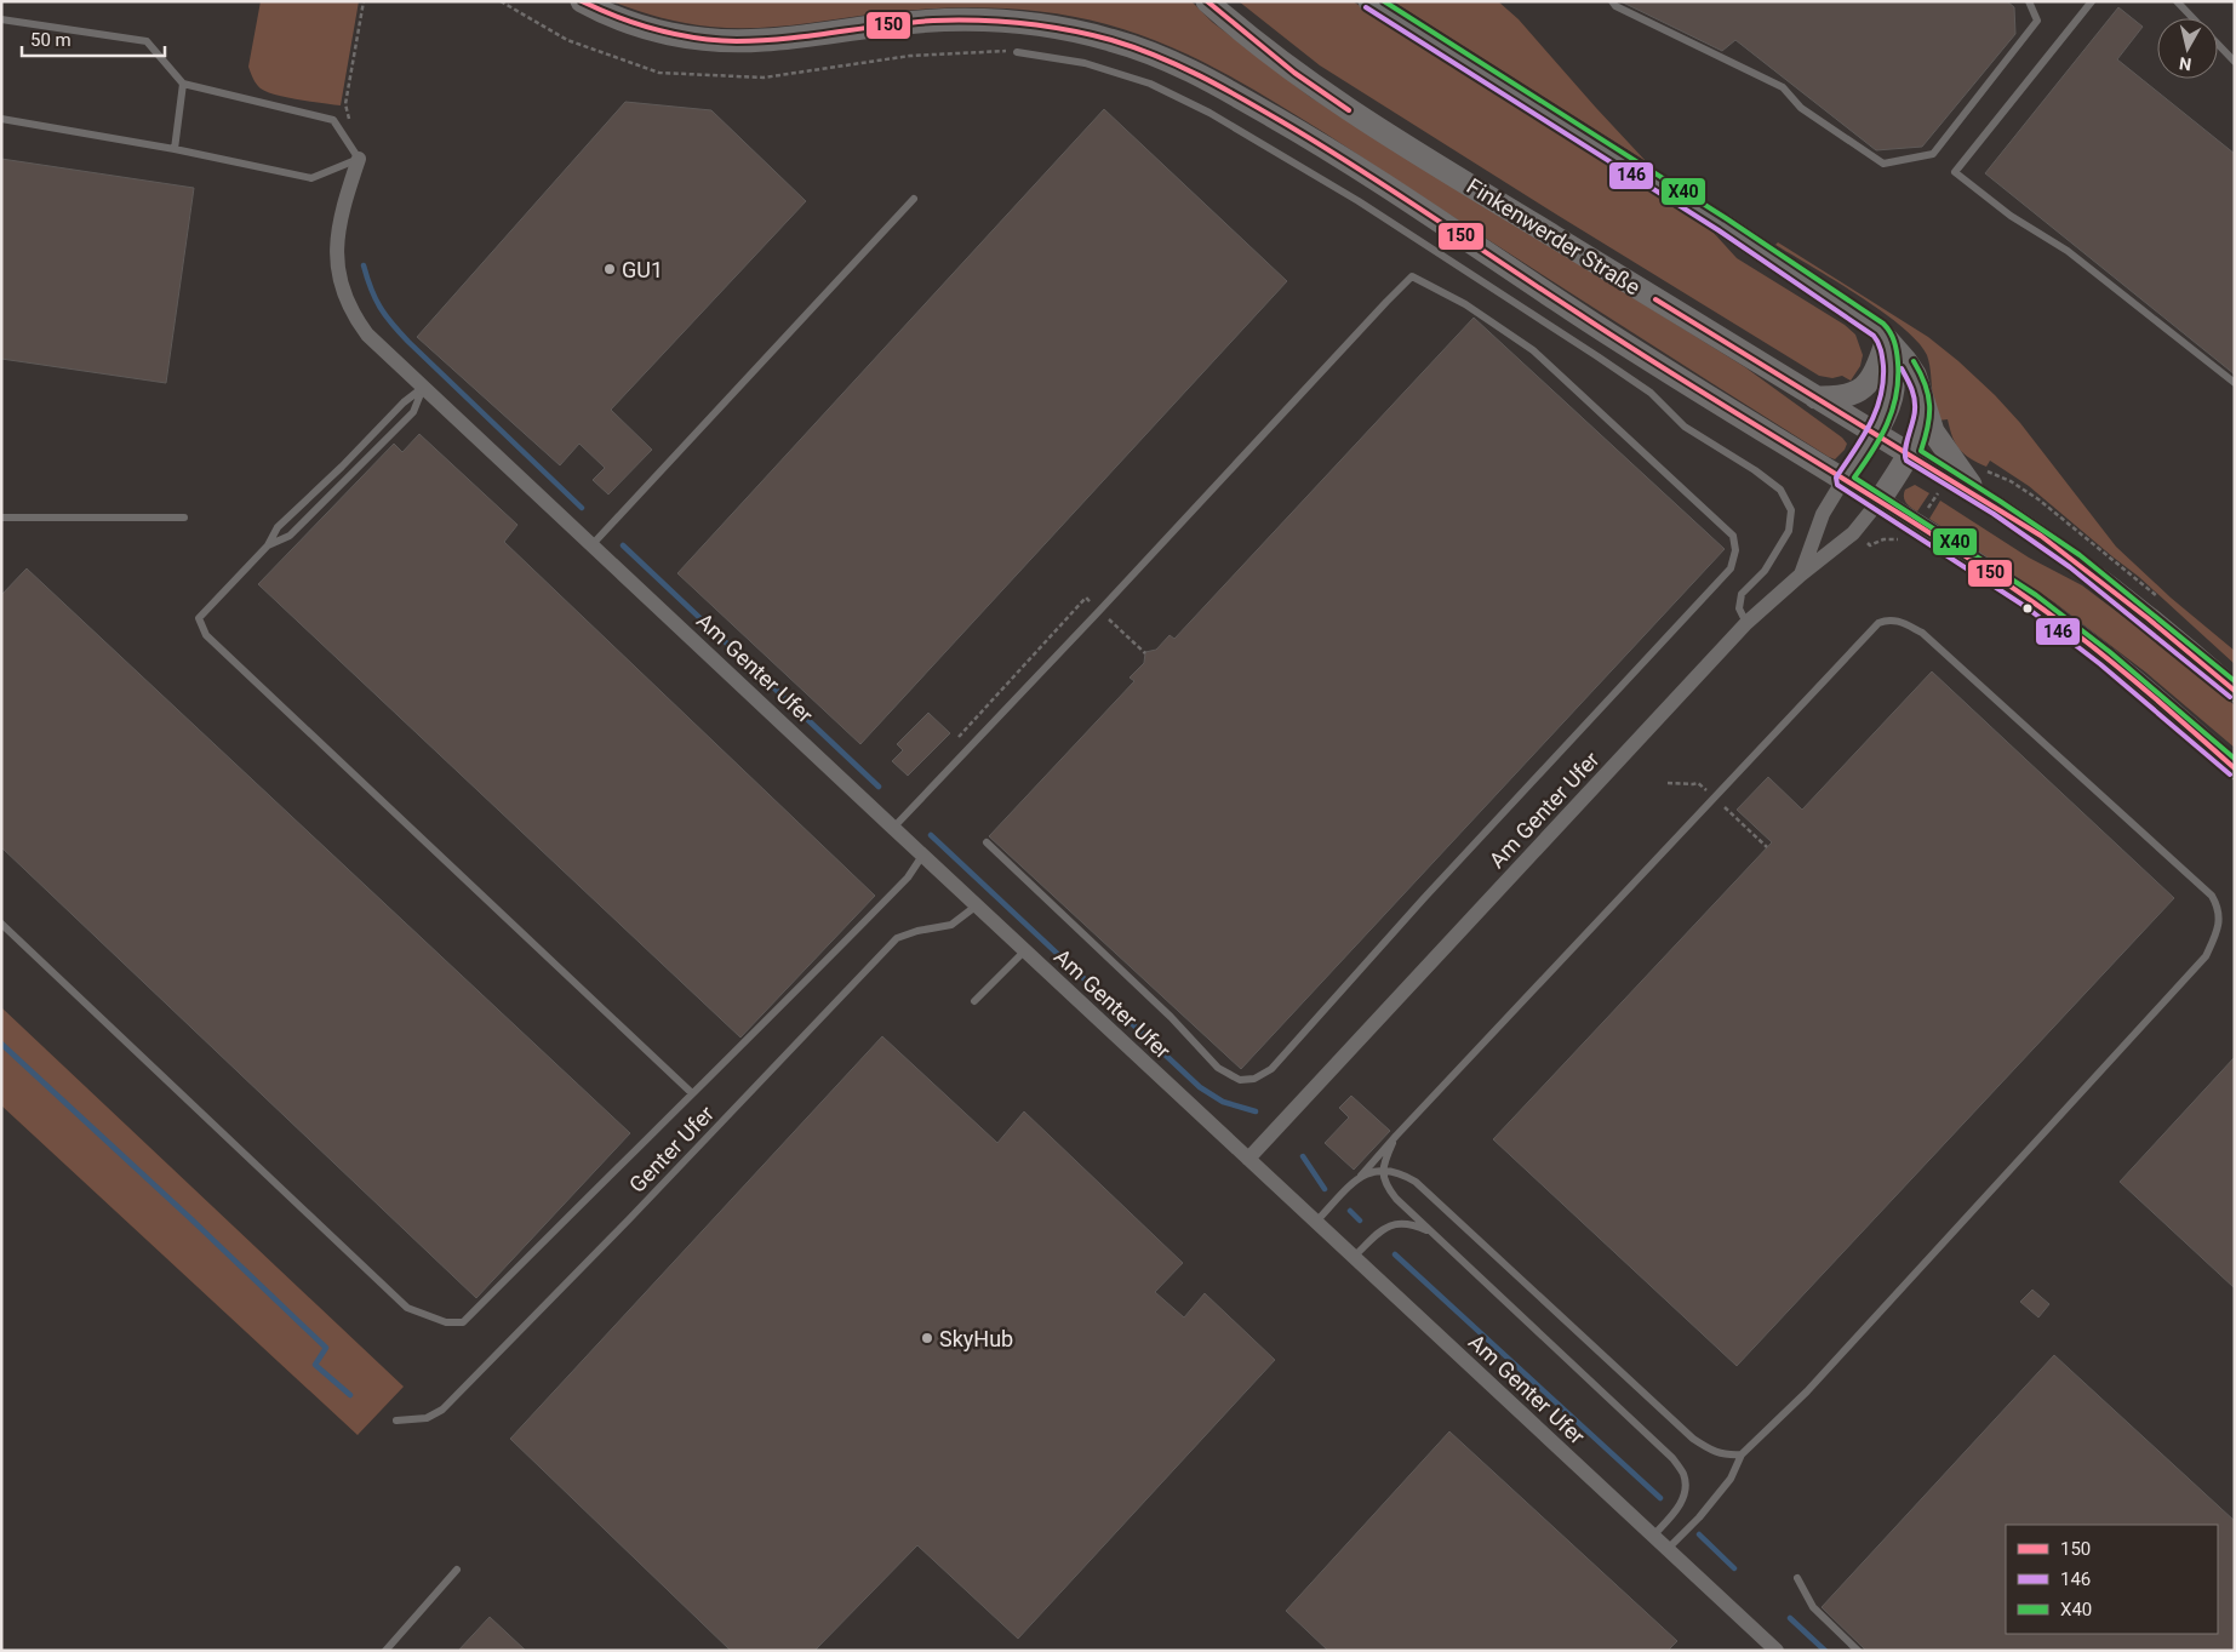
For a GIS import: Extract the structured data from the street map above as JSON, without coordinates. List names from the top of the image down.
{
  "streets": {
    "main road": ["Finkenwerder Straße"],
    "street": ["Am Genter Ufer"],
    "lane": ["Genter Ufer"]
  },
  "crossings": [
    ["Am Genter Ufer", "Genter Ufer"]
  ],
  "places": ["GU1", "SkyHub"],
  "lines": ["transit line 150", "transit line X40", "transit line 146"],
  "legend": ["150", "146", "X40"],
  "scale_bar": "50 m",
  "north": "bottom"
}
